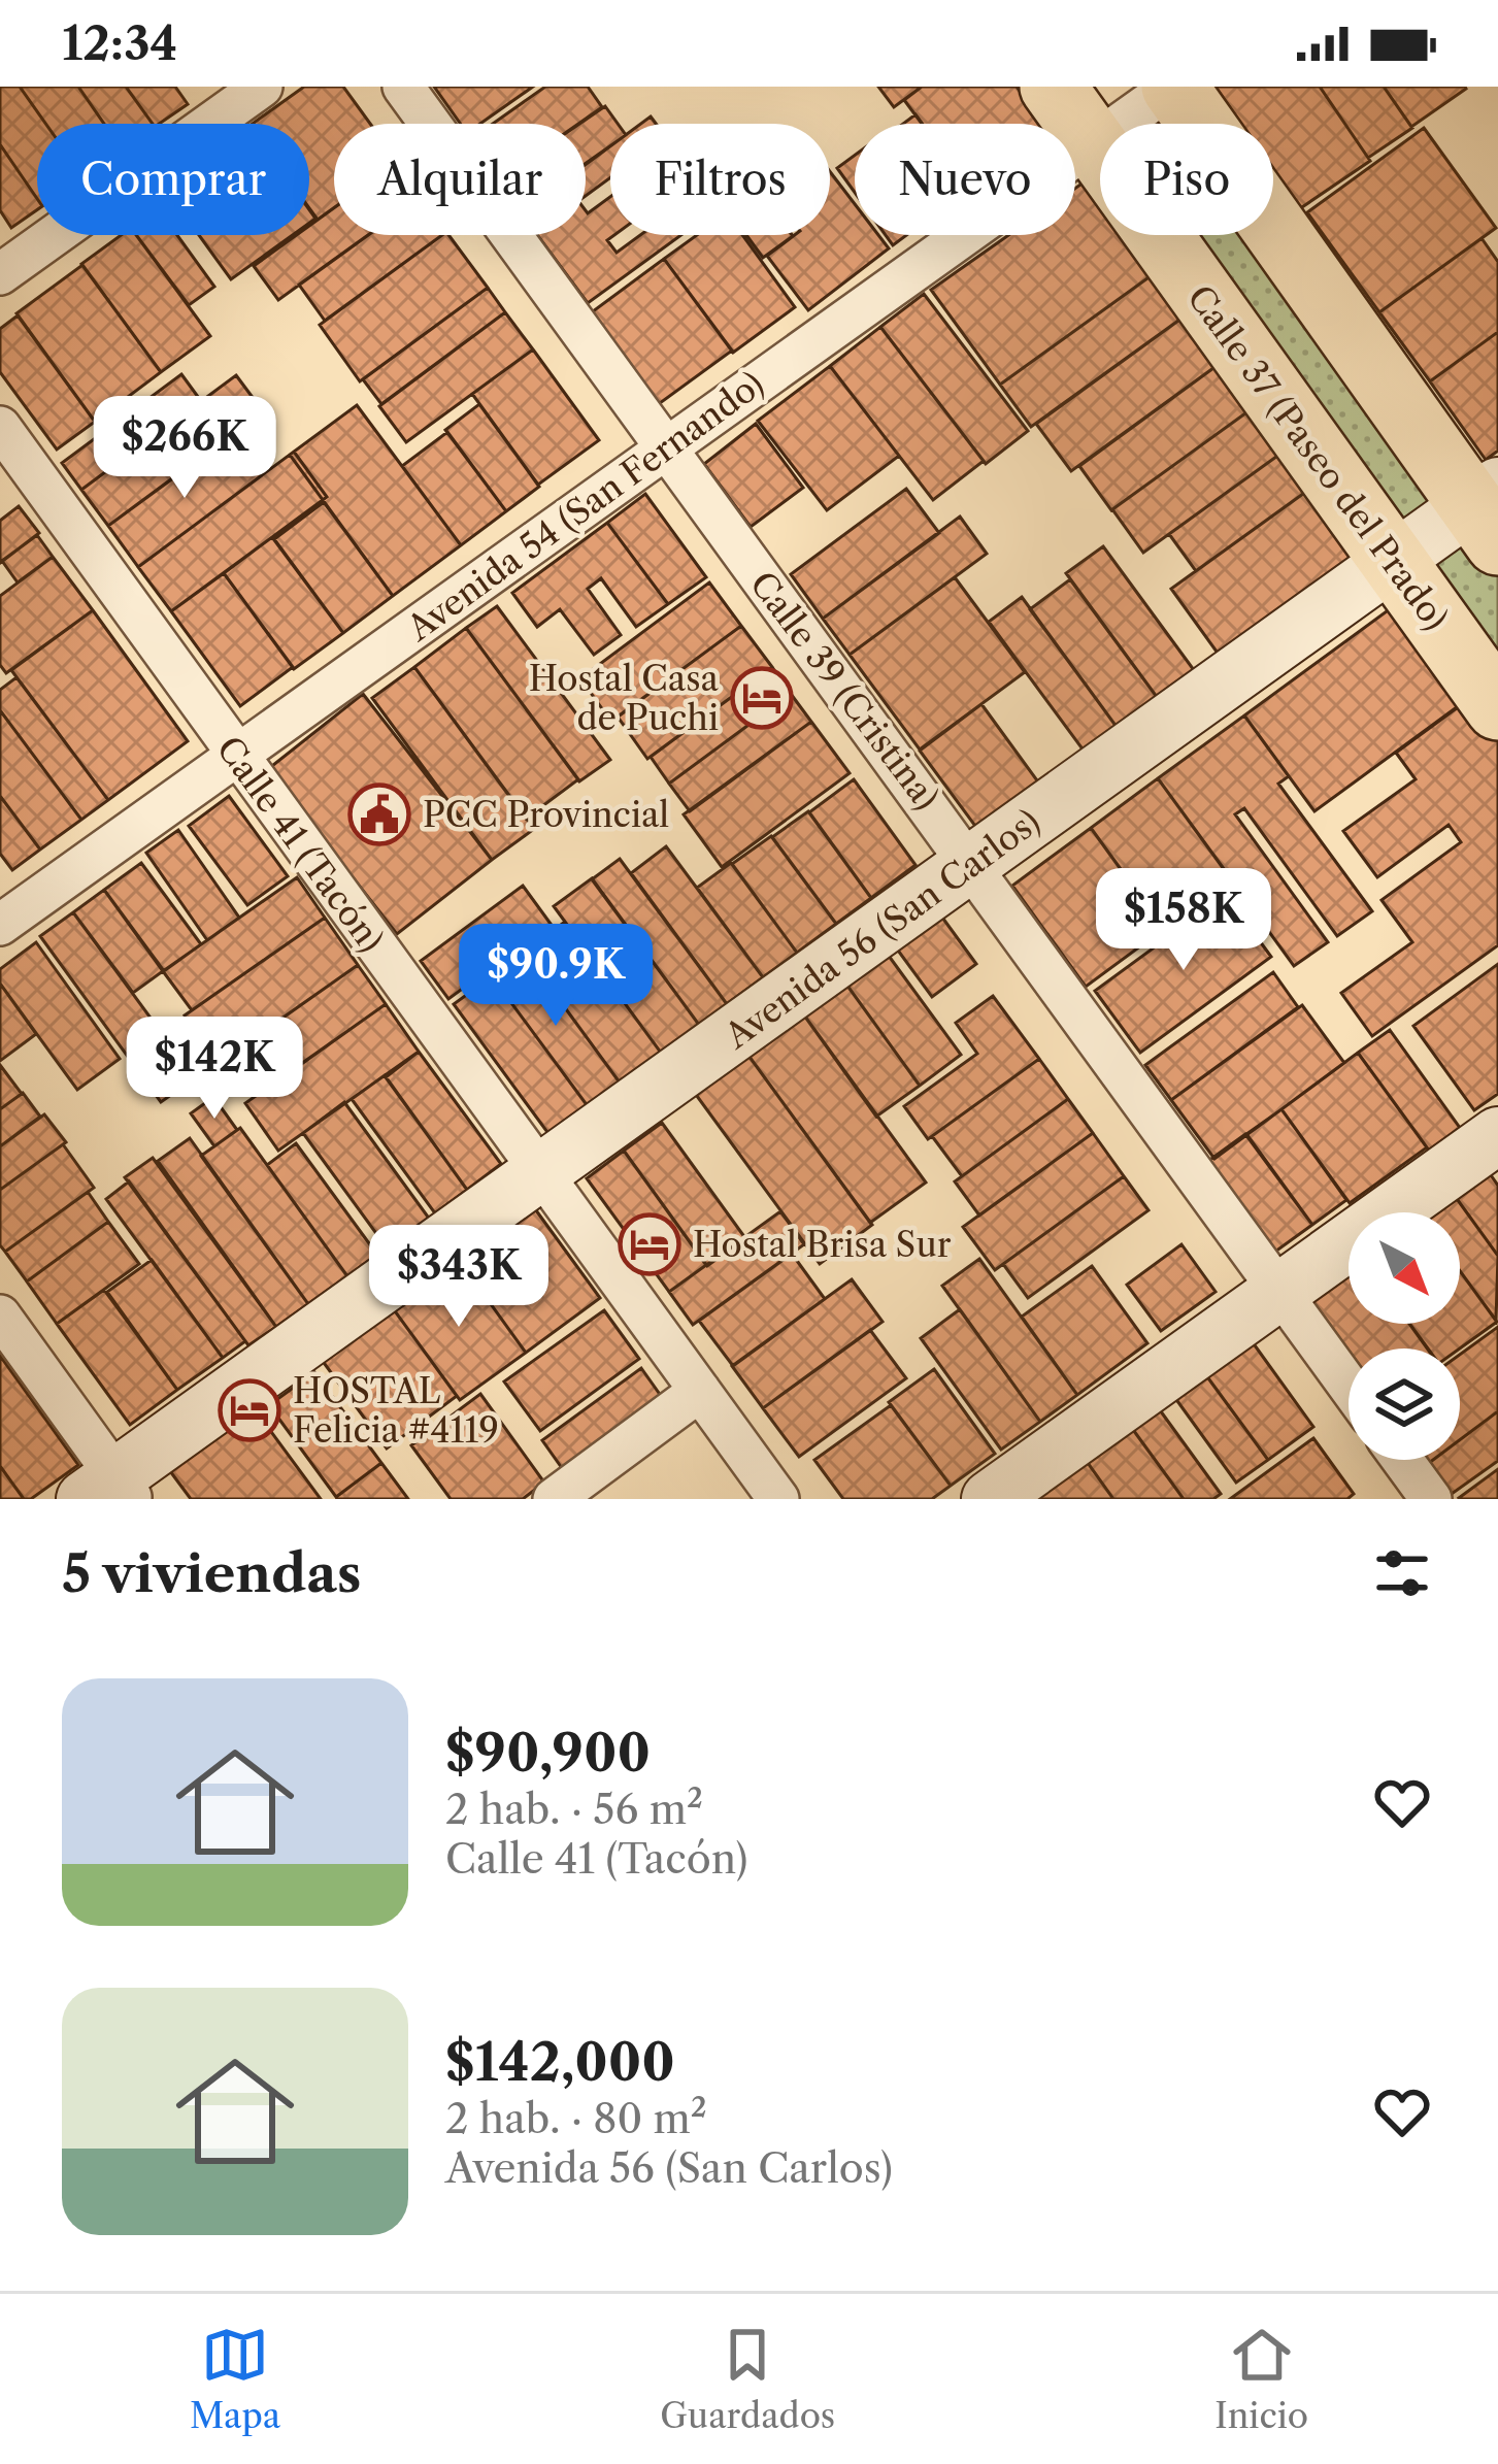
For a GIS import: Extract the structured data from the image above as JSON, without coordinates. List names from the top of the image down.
{
  "streets": {
    "main road": ["Calle 37 (Paseo del Prado)", "Avenida 56 (San Carlos)"],
    "street": ["Avenida 54 (San Fernando)", "Calle 39 (Cristina)", "Calle 41 (Tacón)"]
  },
  "crossings": [
    ["Calle 37 (Paseo del Prado)", "Avenida 54 (San Fernando)"],
    ["Calle 37 (Paseo del Prado)", "Avenida 56 (San Carlos)"],
    ["Avenida 54 (San Fernando)", "Calle 39 (Cristina)"],
    ["Avenida 54 (San Fernando)", "Calle 41 (Tacón)"],
    ["Calle 39 (Cristina)", "Avenida 56 (San Carlos)"],
    ["Calle 41 (Tacón)", "Avenida 56 (San Carlos)"]
  ],
  "places": {
    "hotel": ["Hostal Casa de Puchi", "Hostal Brisa Sur", "HOSTAL Felicia #4119"],
    "public building": ["PCC Provincial"]
  },
  "north": "bottom right",
  "page": {
    "status": "12:34",
    "chip": [
      "Comprar",
      "Alquilar",
      "Filtros",
      "Nuevo",
      "Piso"
    ],
    "price": [
      "$266K",
      "$158K",
      "$90.9K",
      "$142K",
      "$343K"
    ],
    "heading": "5 viviendas",
    "list": [
      {
        "name": "$90,900",
        "note": "2 hab. · 56 m² · Calle 41 (Tacón)"
      },
      {
        "name": "$142,000",
        "note": "2 hab. · 80 m² · Avenida 56 (San Carlos)"
      }
    ],
    "tabs": ["Mapa", "Guardados", "Inicio"]
  }
}
